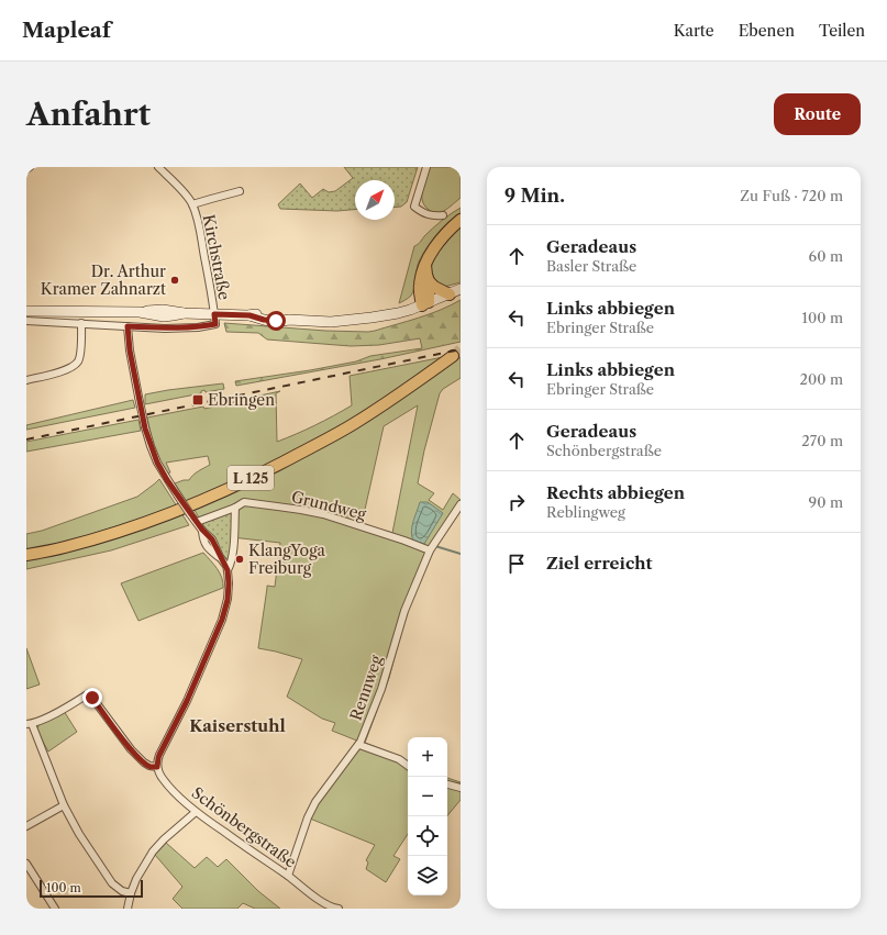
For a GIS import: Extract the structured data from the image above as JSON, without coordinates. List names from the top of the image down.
{
  "streets": {
    "main road": ["L 125"],
    "street": [
      "Kirchstraße",
      "Grundweg",
      "Rennweg",
      "Schönbergstraße"
    ]
  },
  "crossings": [
    ["Grundweg", "Rennweg"],
    ["Rennweg", "Schönbergstraße"]
  ],
  "districts": ["Kaiserstuhl"],
  "places": {
    "other": ["Dr. Arthur Kramer Zahnarzt", "KlangYoga Freiburg"],
    "transit": ["Ebringen"]
  },
  "scale_bar": "100 m",
  "north": "top right",
  "page": {
    "header": "Mapleaf",
    "nav": ["Karte", "Ebenen", "Teilen"],
    "buttons": "Route",
    "title": "Anfahrt",
    "heading": ["9 Min.", "Zu Fuß · 720 m"],
    "list": [
      ["Geradeaus", "Basler Straße", "60 m"],
      ["Links abbiegen", "Ebringer Straße", "100 m"],
      ["Links abbiegen", "Ebringer Straße", "200 m"],
      ["Geradeaus", "Schönbergstraße", "270 m"],
      ["Rechts abbiegen", "Reblingweg", "90 m"],
      "Ziel erreicht"
    ],
    "map_buttons": ["+", "−"],
    "scale": "100 m"
  }
}
